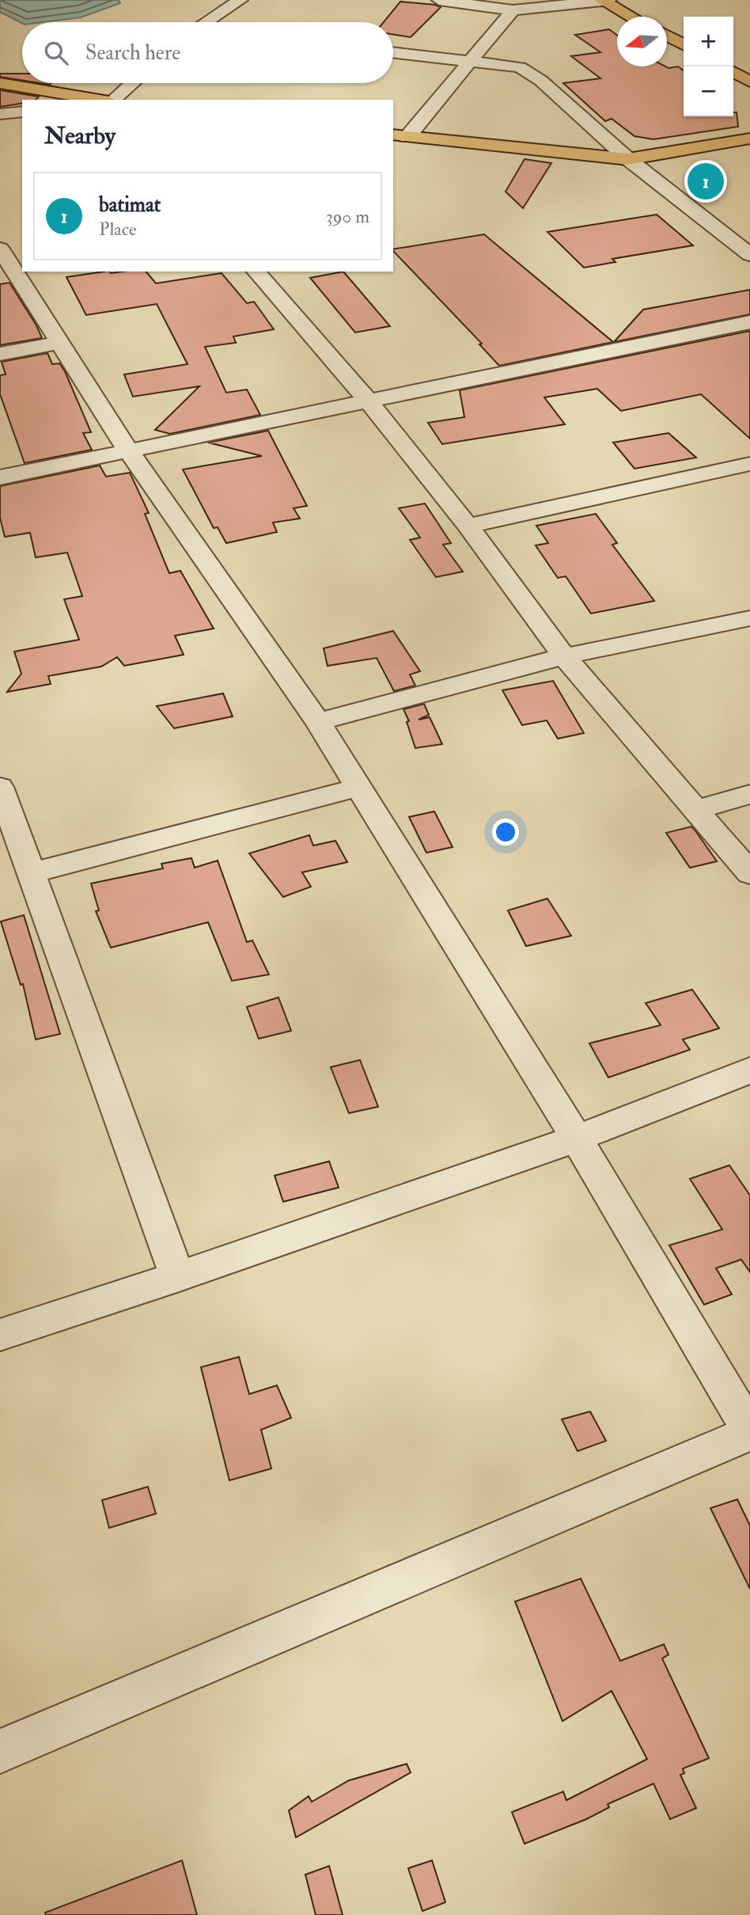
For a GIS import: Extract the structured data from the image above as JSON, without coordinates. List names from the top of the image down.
{
  "north": "left",
  "page": {
    "map_buttons": ["+", "−"],
    "search": "Search here",
    "heading": "Nearby",
    "pins": "1",
    "list": [
      {
        "mark": "1",
        "name": "batimat",
        "note": "Place",
        "value": "390 m"
      }
    ]
  }
}
